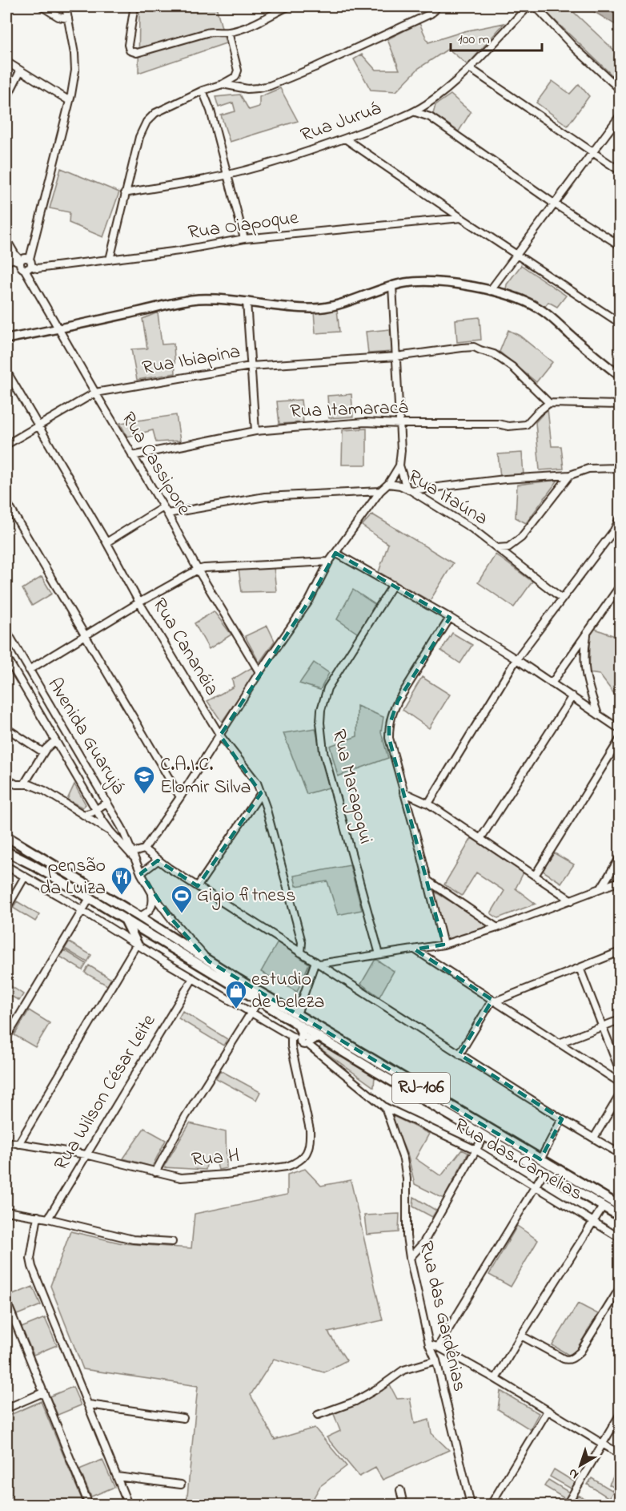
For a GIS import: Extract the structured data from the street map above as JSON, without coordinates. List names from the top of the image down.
{
  "streets": {
    "highway": ["RJ-106"],
    "street": [
      "Rua Juruá",
      "Rua Oiapoque",
      "Rua Ibiapina",
      "Rua Itamaracá",
      "Rua Cassiporé",
      "Rua Itaúna",
      "Rua Cananéia",
      "Avenida Guarujá",
      "Rua Maragogui",
      "Rua Wilson César Leite",
      "Rua H",
      "Rua das Camélias",
      "Rua das Gardênias"
    ]
  },
  "crossings": [
    ["Rua Oiapoque", "Rua Cassiporé"],
    ["Rua Ibiapina", "Rua Itamaracá"],
    ["Rua Ibiapina", "Rua Cassiporé"],
    ["Rua Ibiapina", "Rua Cananéia"],
    ["Rua Itamaracá", "Rua Cassiporé"],
    ["Rua Cassiporé", "Rua Itaúna"],
    ["Avenida Guarujá", "RJ-106"],
    ["Rua Wilson César Leite", "Rua H"],
    ["Rua Wilson César Leite", "Rua das Camélias"],
    ["Rua H", "Rua das Camélias"],
    ["Rua das Camélias", "Rua das Gardênias"]
  ],
  "places": {
    "school or university": ["C.A.I.C. Elomir Silva"],
    "restaurant": ["pensão da Luiza"],
    "sports": ["Gigio fitness"],
    "shop": ["estudio de beleza"]
  },
  "scale_bar": "100 m",
  "north": "bottom left"
}
